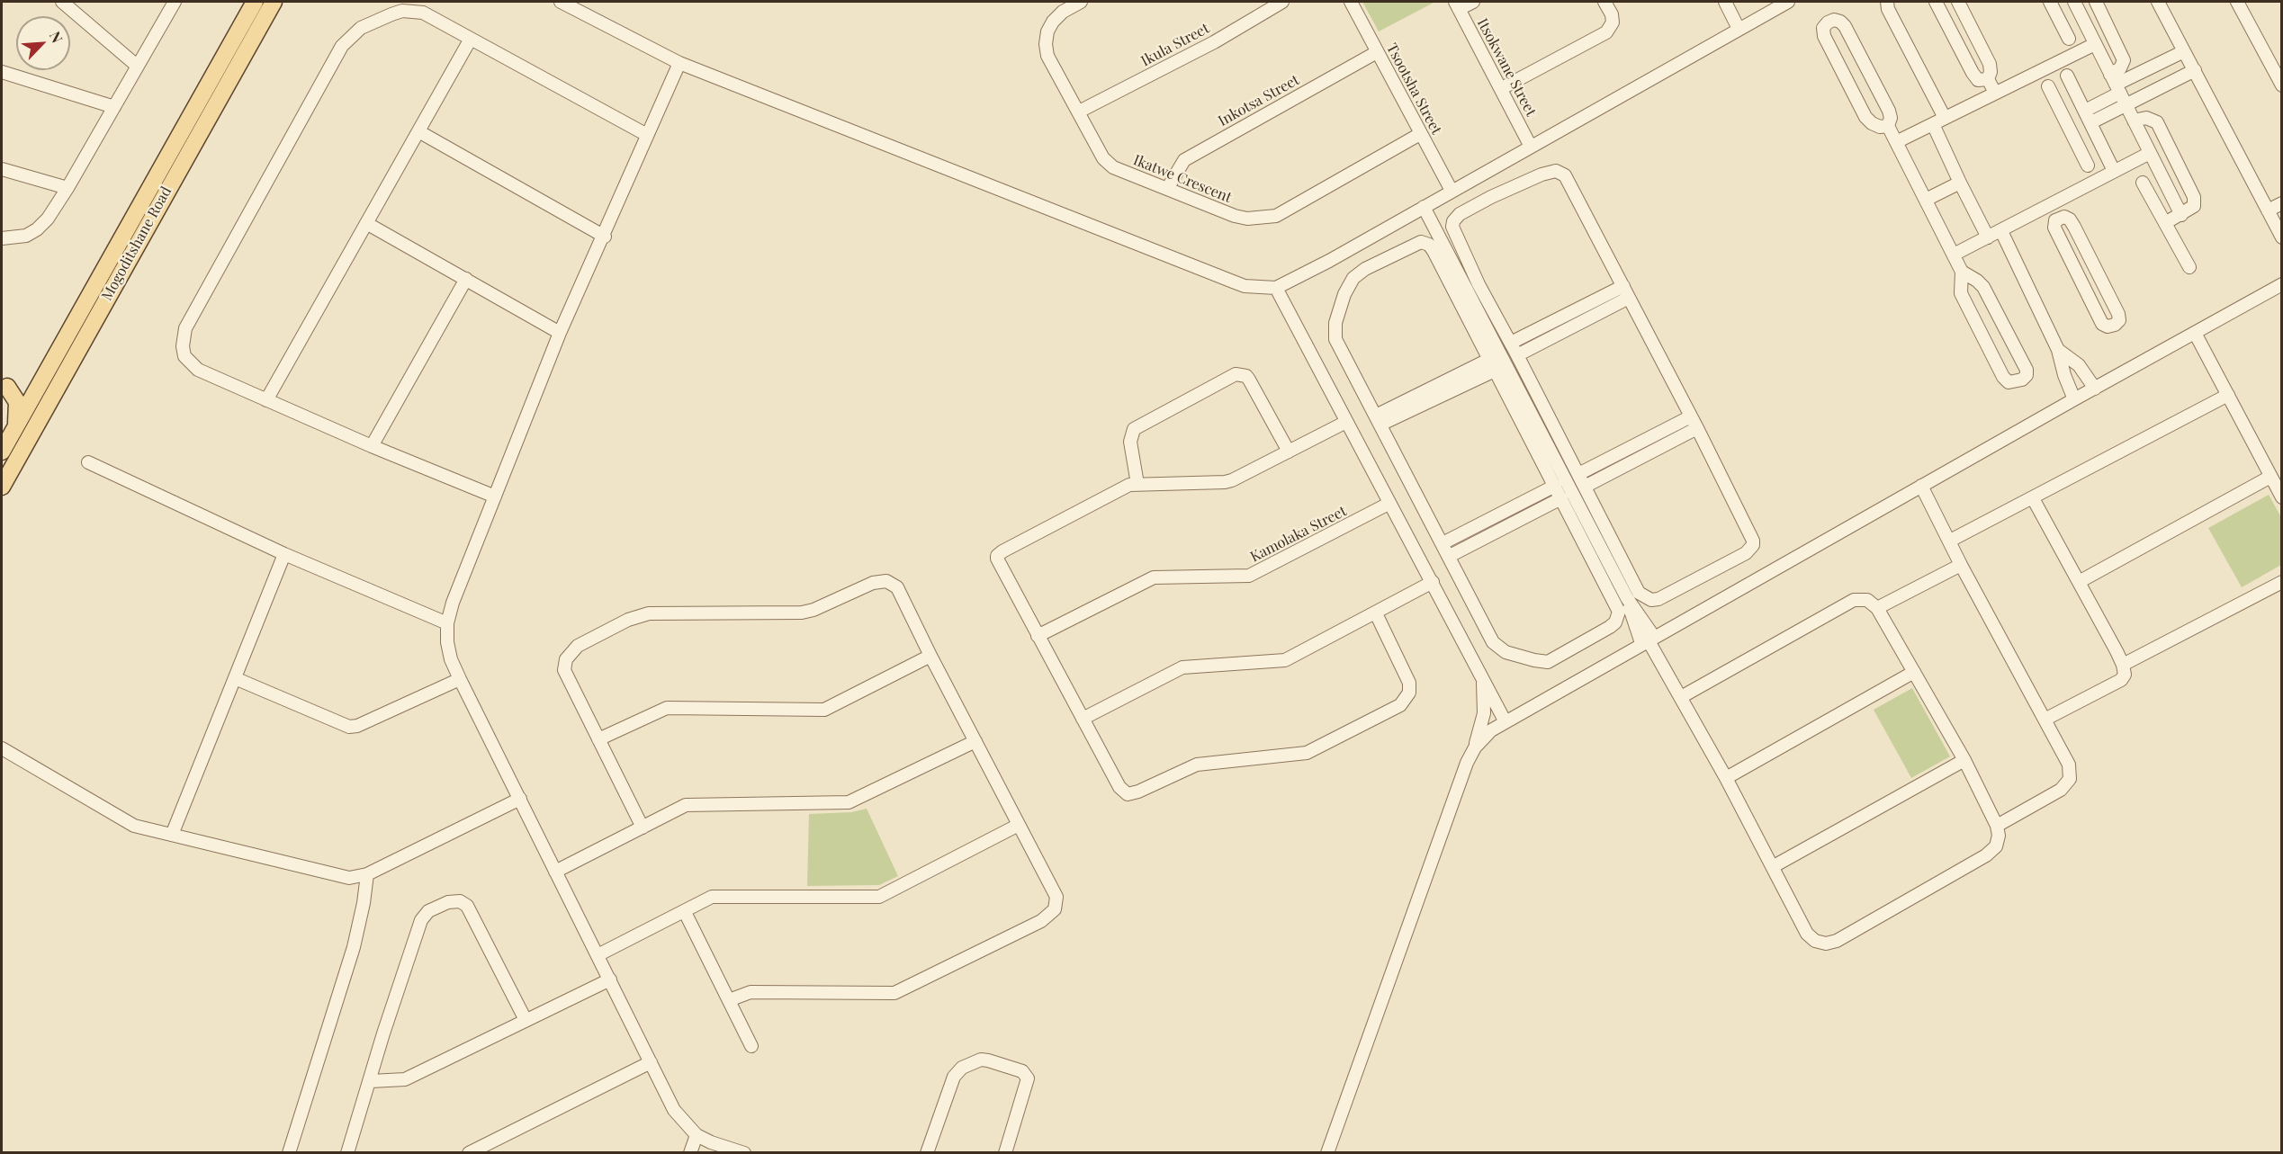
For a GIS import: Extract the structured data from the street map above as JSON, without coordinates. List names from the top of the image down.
{
  "streets": {
    "main road": ["Mogoditshane Road"],
    "street": [
      "Ikula Street",
      "Itsokwane Street",
      "Tsootsha Street",
      "Inkotsa Street",
      "Ikatwe Crescent",
      "Kamolaka Street"
    ]
  },
  "crossings": [
    ["Ikula Street", "Ikatwe Crescent"],
    ["Tsootsha Street", "Inkotsa Street"],
    ["Tsootsha Street", "Ikatwe Crescent"],
    ["Inkotsa Street", "Ikatwe Crescent"]
  ],
  "north": "top right"
}
